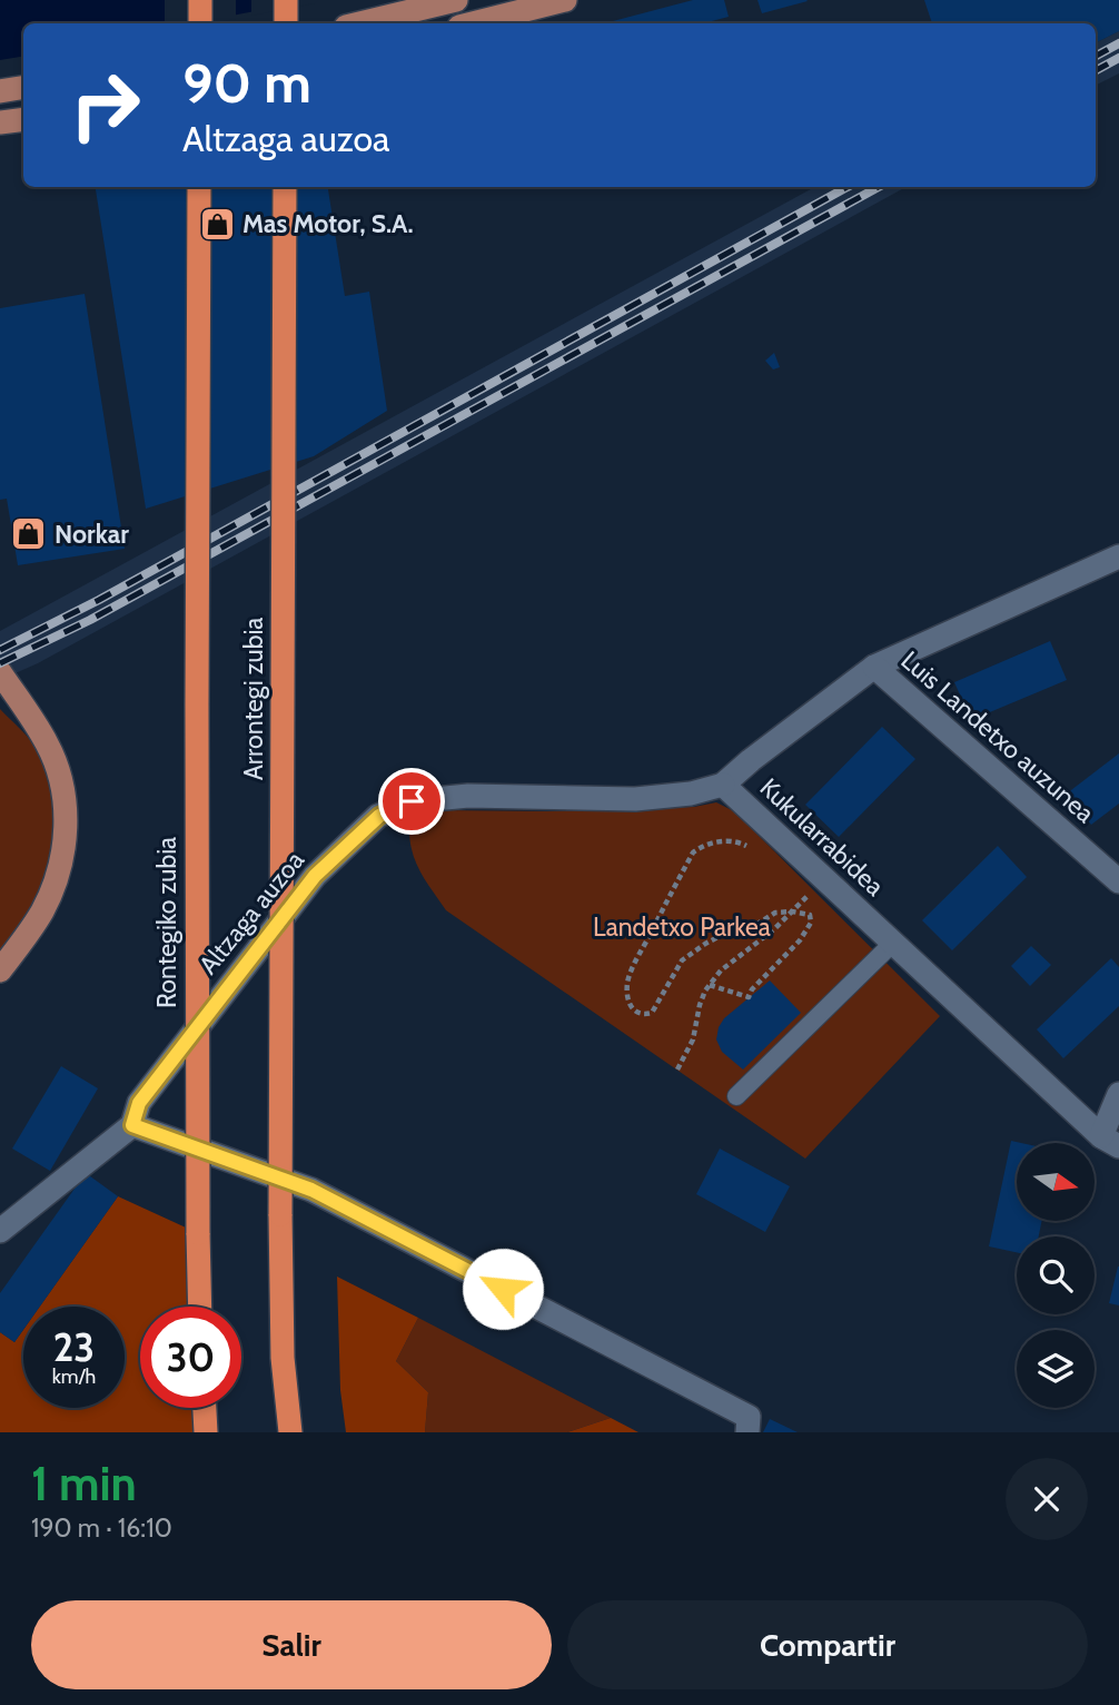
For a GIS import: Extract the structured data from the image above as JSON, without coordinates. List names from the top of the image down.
{
  "streets": {
    "highway": ["Arrontegi zubia", "Rontegiko zubia"],
    "street": ["Luis Landetxo auzunea", "Kukularrabidea", "Altzaga auzoa"]
  },
  "crossings": [
    ["Luis Landetxo auzunea", "Kukularrabidea"],
    ["Kukularrabidea", "Altzaga auzoa"]
  ],
  "parks": ["Landetxo Parkea"],
  "places": {
    "shop": ["Mas Motor, S.A.", "Norkar"]
  },
  "north": "right",
  "page": {
    "turn": ["90 m", "Altzaga auzoa"],
    "speed": "23 km/h",
    "limit": "30",
    "heading": ["1 min", "190 m · 16:10"],
    "buttons": ["Salir", "Compartir"]
  }
}
